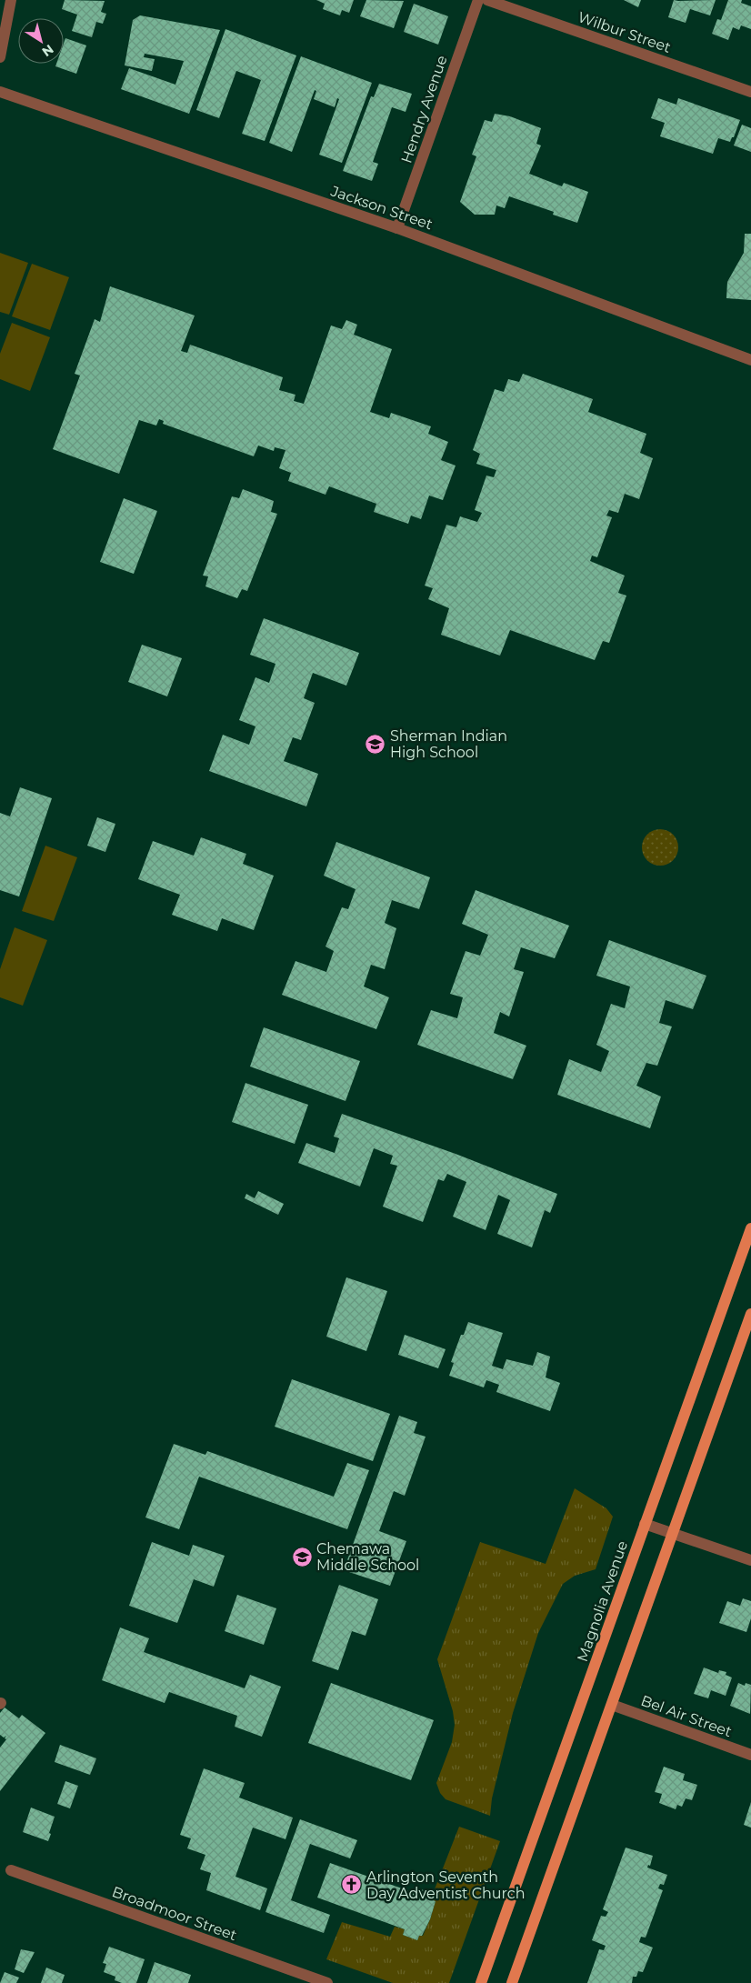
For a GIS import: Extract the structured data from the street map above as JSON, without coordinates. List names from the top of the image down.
{
  "streets": {
    "main road": ["Magnolia Avenue"],
    "street": [
      "Wilbur Street",
      "Hendry Avenue",
      "Jackson Street",
      "Bel Air Street",
      "Broadmoor Street"
    ]
  },
  "crossings": [
    ["Hendry Avenue", "Jackson Street"]
  ],
  "places": {
    "school or university": ["Sherman Indian High School", "Chemawa Middle School"],
    "church": ["Arlington Seventh Day Adventist Church"]
  },
  "north": "bottom right"
}
